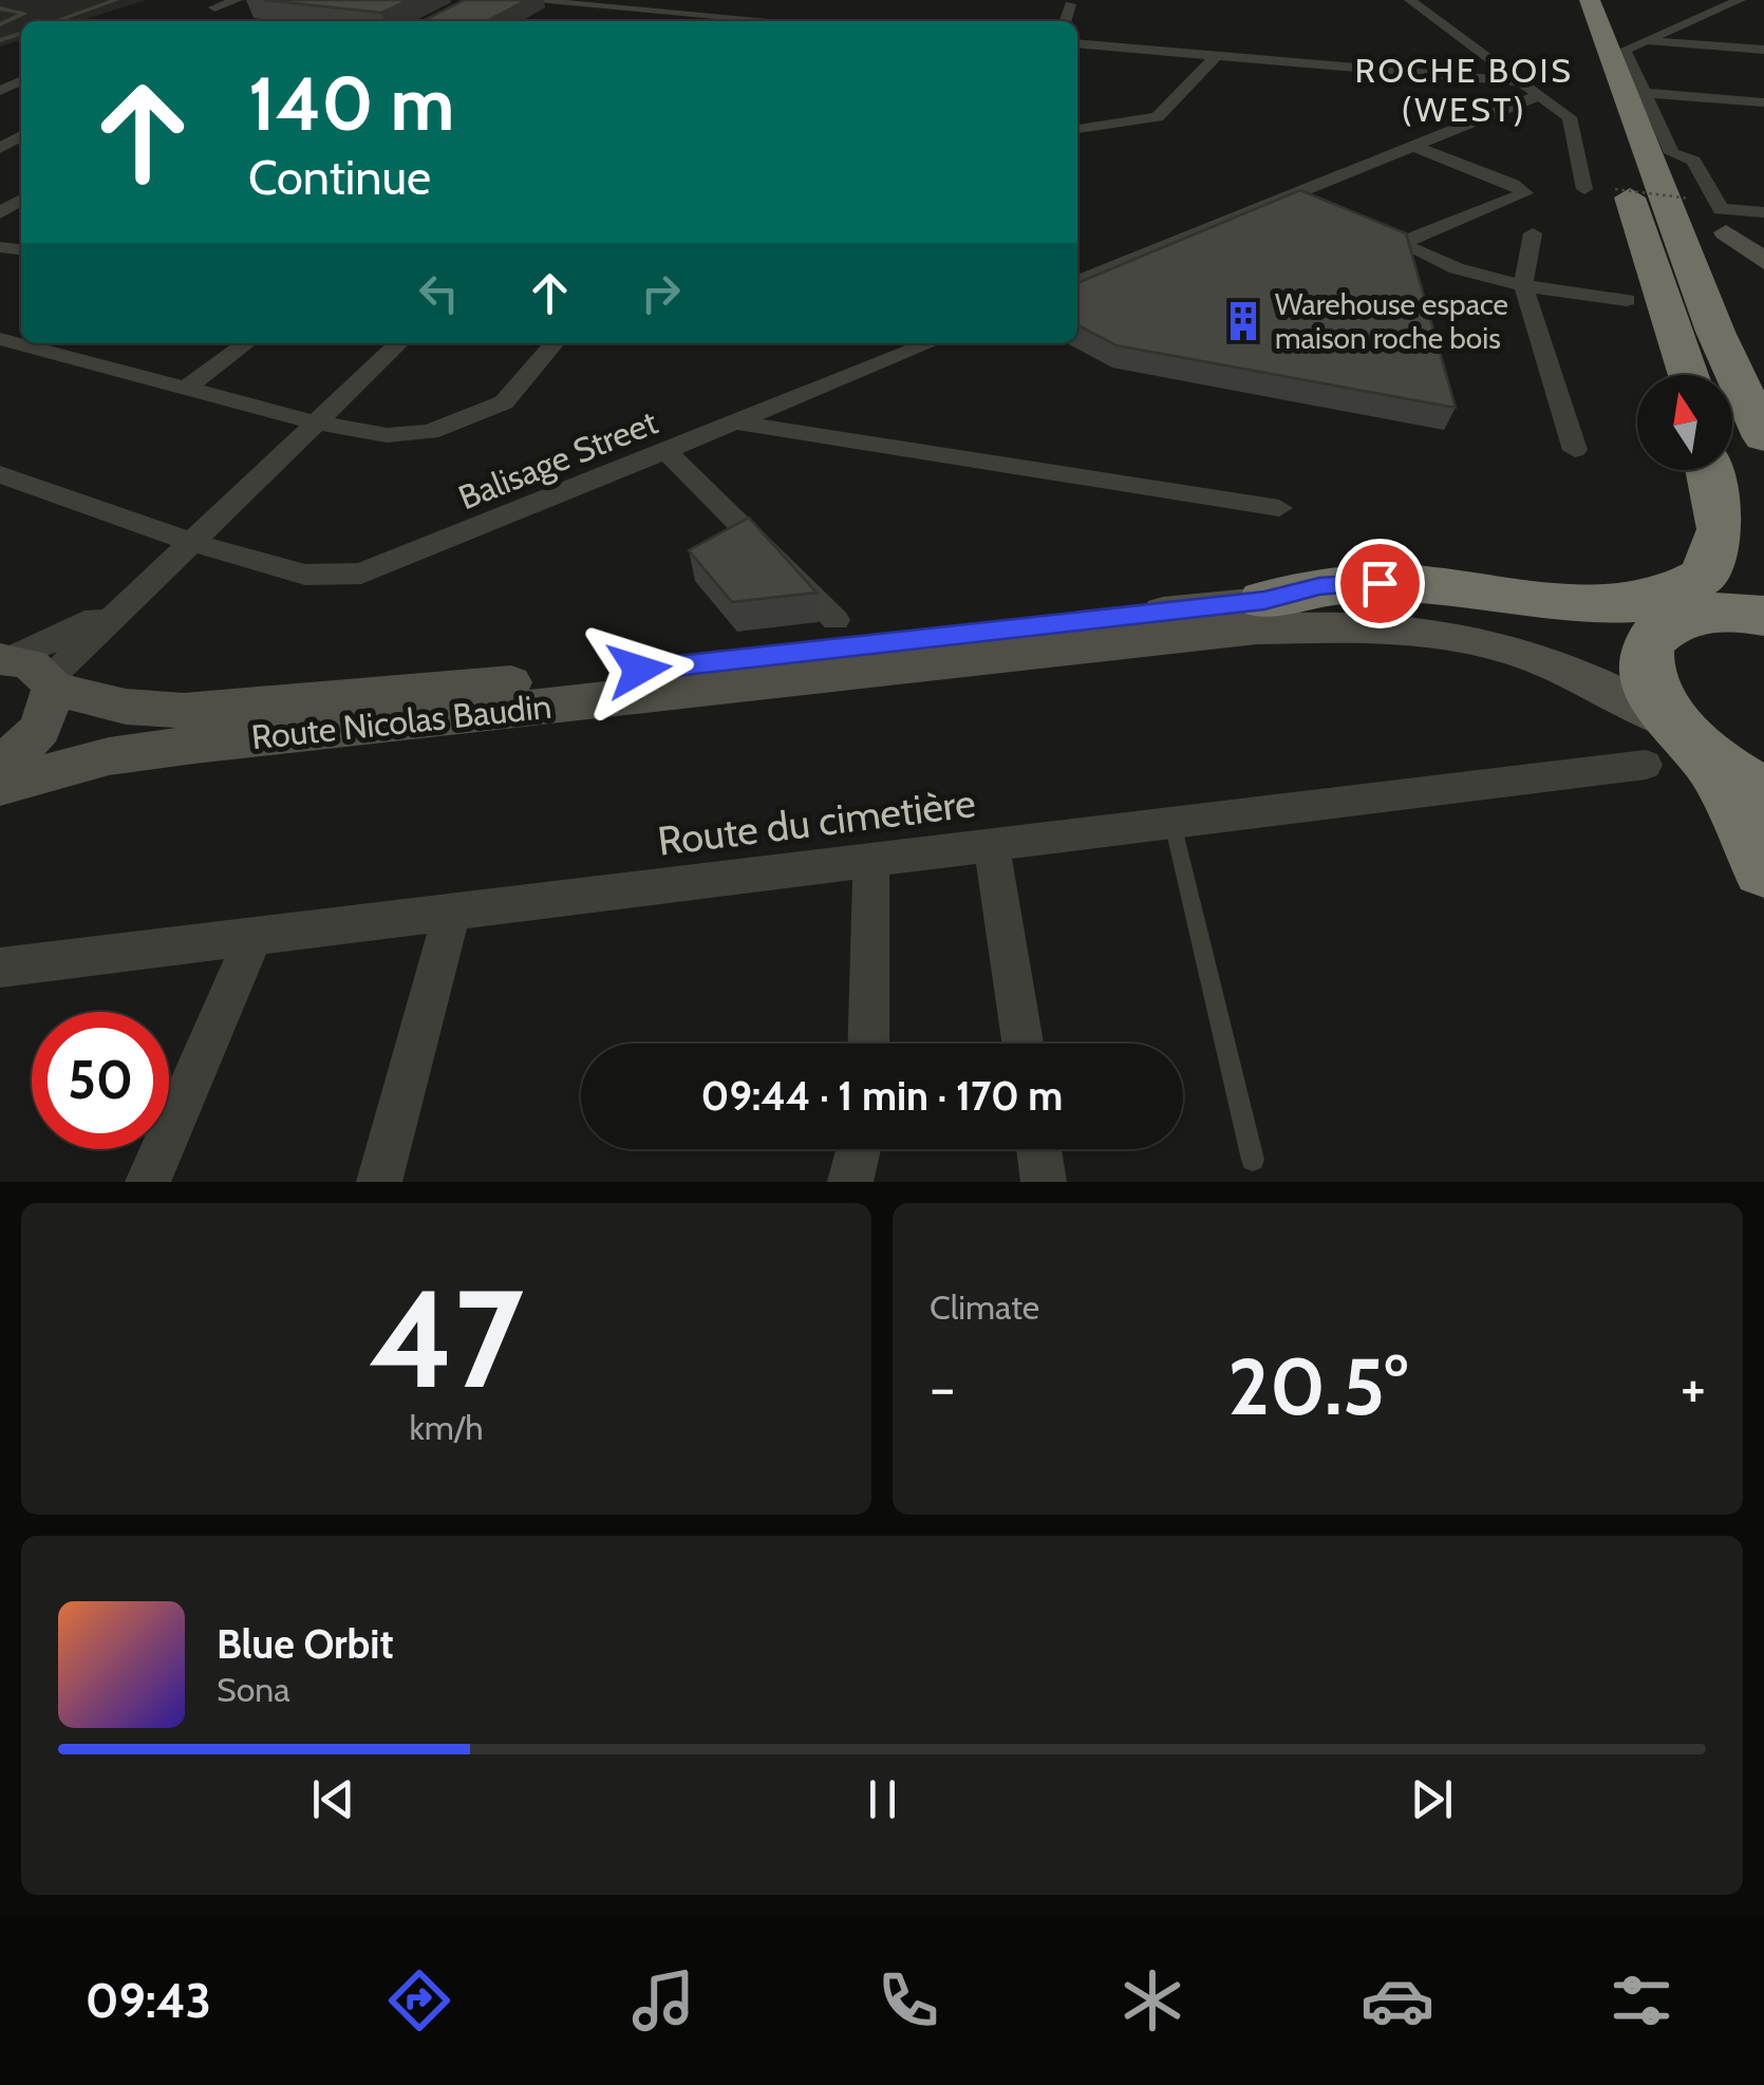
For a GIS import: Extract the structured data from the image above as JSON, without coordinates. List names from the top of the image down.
{
  "streets": {
    "main road": ["Route Nicolas Baudin"],
    "street": ["Balisage Street", "Route du cimetière"]
  },
  "crossings": [
    ["Route Nicolas Baudin", "Route du cimetière"]
  ],
  "districts": ["ROCHE BOIS (WEST)"],
  "places": {
    "building": ["Warehouse espace maison roche bois"]
  },
  "north": "top",
  "page": {
    "turn": ["140 m", "Continue"],
    "limit": "50",
    "trip": "09:44 · 1 min · 170 m",
    "tile": [
      ["47", "km/h"],
      "Climate"
    ],
    "heat": ["−", "20.5°", "+"],
    "song": ["Blue Orbit", "Sona"],
    "tabs": "09:43"
  }
}
